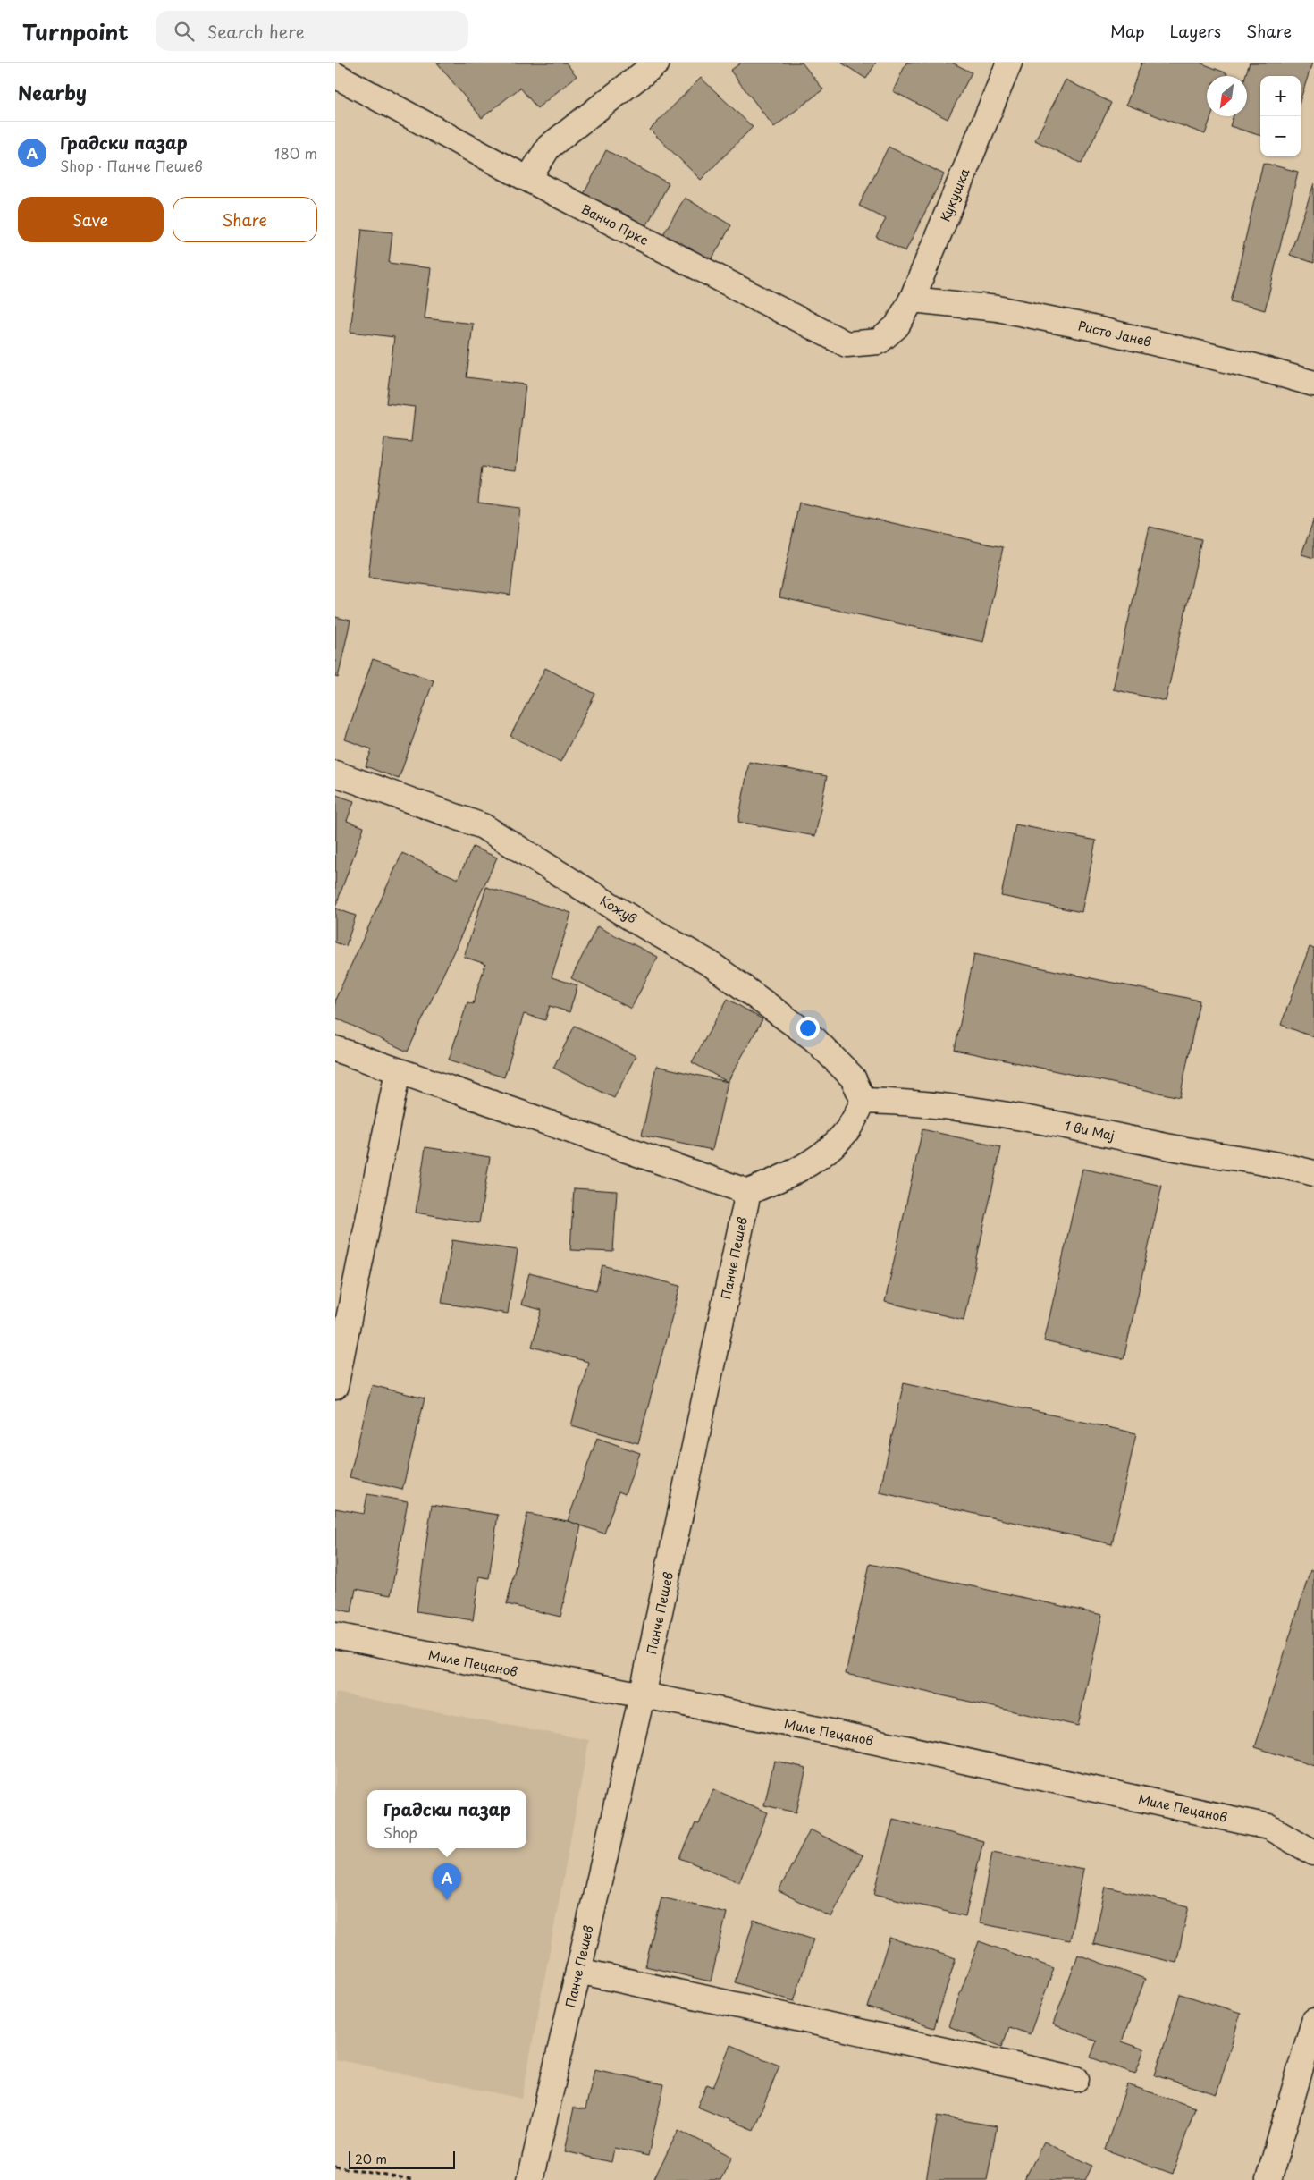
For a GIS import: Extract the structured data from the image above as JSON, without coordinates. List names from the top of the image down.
{
  "streets": {
    "street": [
      "Кукушка",
      "Ванчо Прке",
      "Ристо Јанев",
      "Кожув",
      "1 ви Мај",
      "Панче Пешев",
      "Миле Пецанов"
    ]
  },
  "crossings": [
    ["Кукушка", "Ванчо Прке"],
    ["Кукушка", "Ристо Јанев"],
    ["Кожув", "1 ви Мај"],
    ["Панче Пешев", "Миле Пецанов"]
  ],
  "scale_bar": "20 m",
  "north": "bottom left",
  "page": {
    "header": "Turnpoint",
    "search": "Search here",
    "nav": ["Map", "Layers", "Share"],
    "heading": "Nearby",
    "map_buttons": ["+", "−"],
    "list": [
      {
        "mark": "A",
        "name": "Градски пазар",
        "note": "Shop · Панче Пешев",
        "value": "180 m"
      }
    ],
    "buttons": ["Save", "Share"],
    "popup": ["Градски пазар", "Shop"],
    "pins": "A",
    "scale": "20 m"
  }
}
